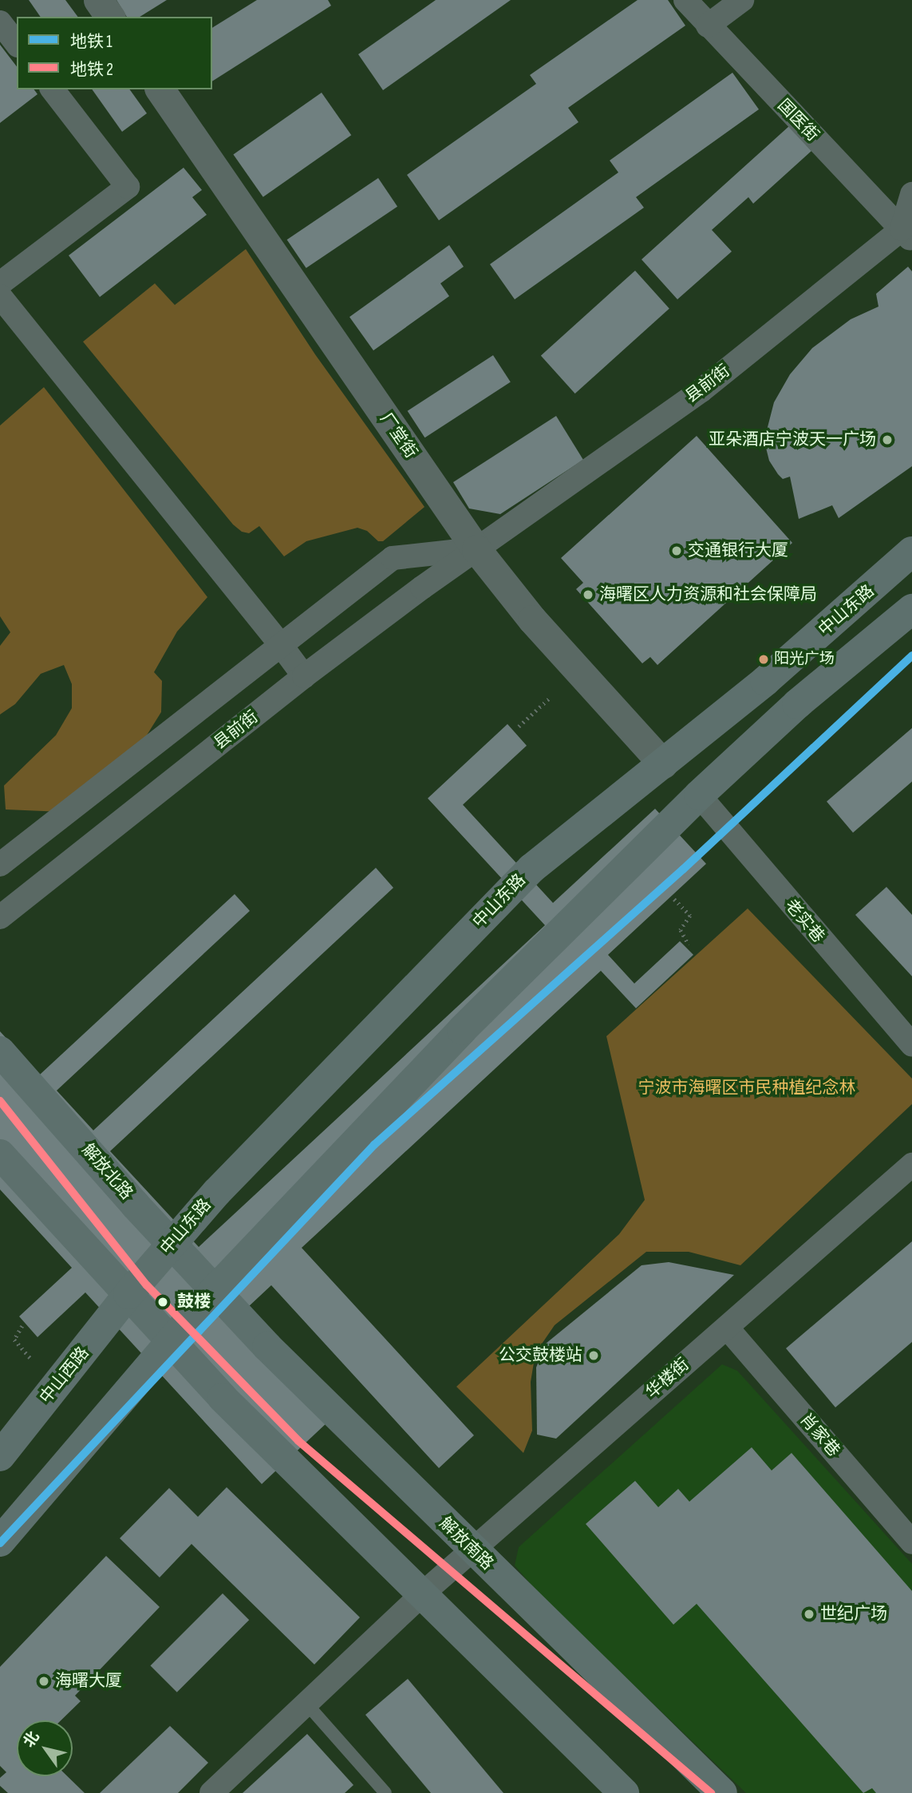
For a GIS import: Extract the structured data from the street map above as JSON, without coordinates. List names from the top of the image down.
{
  "streets": {
    "main road": [
      "中山东路",
      "解放北路",
      "中山西路",
      "解放南路"
    ],
    "street": [
      "国医街",
      "县前街",
      "厂堂街",
      "老实巷",
      "华楼街",
      "肖家巷"
    ]
  },
  "crossings": [
    ["国医街", "县前街"],
    ["县前街", "厂堂街"],
    ["厂堂街", "中山东路"],
    ["中山东路", "解放北路"],
    ["中山东路", "中山西路"],
    ["解放北路", "解放南路"],
    ["华楼街", "肖家巷"],
    ["华楼街", "解放南路"]
  ],
  "parks": ["宁波市海曙区市民种植纪念林"],
  "places": [
    "亚朵酒店宁波天一广场",
    "交通银行大厦",
    "海曙区人力资源和社会保障局",
    "阳光广场",
    "鼓楼",
    "公交鼓楼站",
    "世纪广场",
    "海曙大厦"
  ],
  "lines": ["metro line 1", "metro line 2"],
  "legend": ["地铁 1", "地铁 2"],
  "north": "top left"
}
